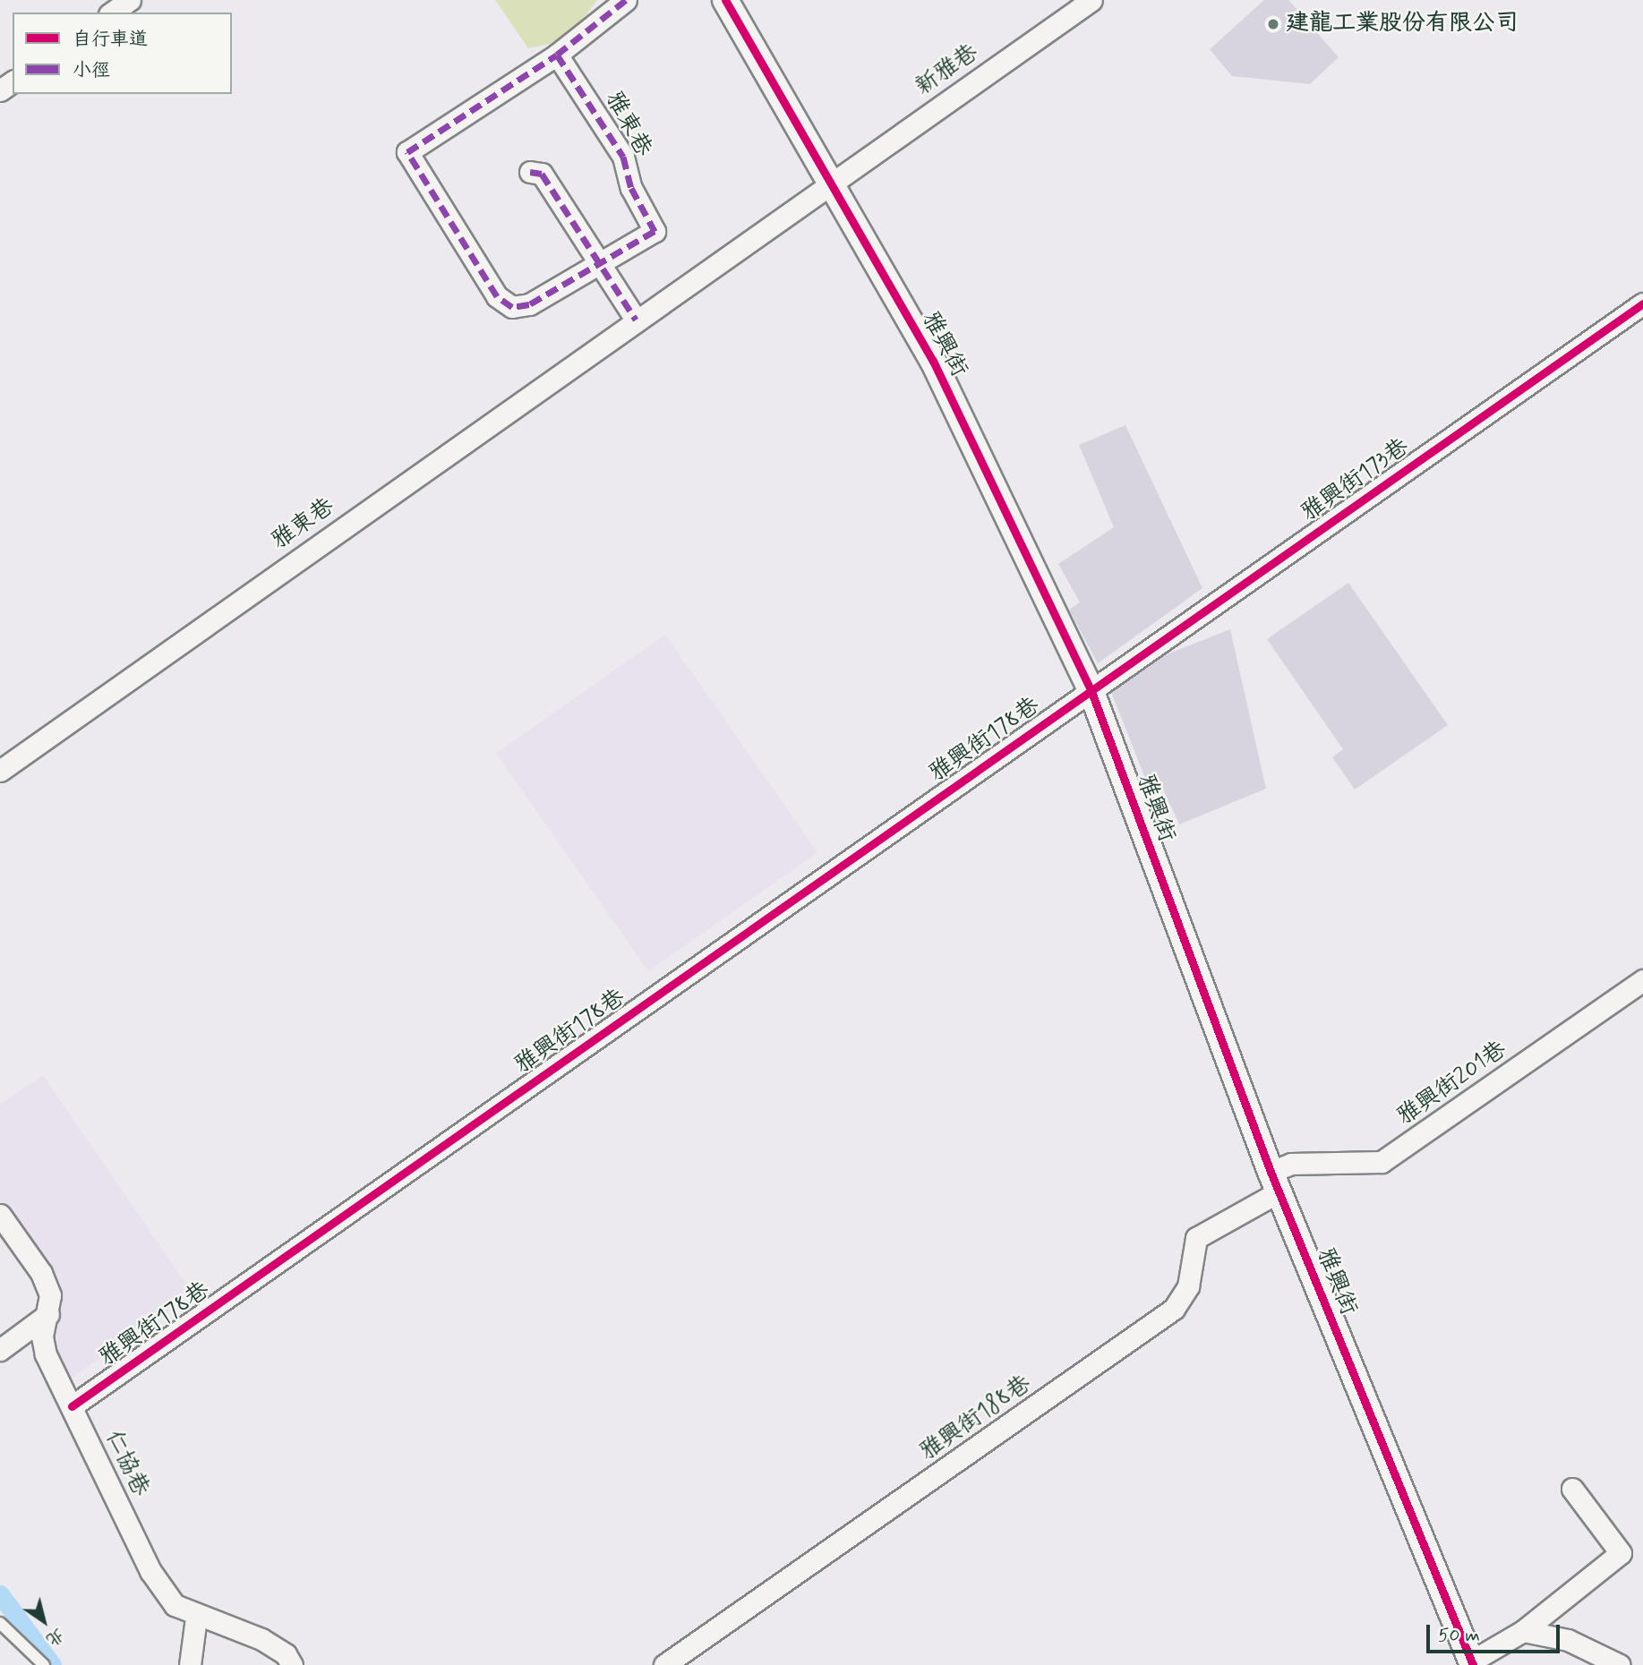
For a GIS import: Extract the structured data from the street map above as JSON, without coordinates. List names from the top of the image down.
{
  "streets": {
    "street": [
      "新雅巷",
      "雅東巷",
      "雅興街",
      "雅興街173巷",
      "雅興街178巷",
      "雅興街201巷",
      "雅興街188巷",
      "仁協巷"
    ]
  },
  "crossings": [
    ["新雅巷", "雅東巷"],
    ["新雅巷", "雅興街"],
    ["雅東巷", "雅興街"],
    ["雅興街", "雅興街173巷"],
    ["雅興街", "雅興街178巷"],
    ["雅興街", "雅興街201巷"],
    ["雅興街", "雅興街188巷"],
    ["雅興街173巷", "雅興街178巷"],
    ["雅興街178巷", "仁協巷"],
    ["雅興街201巷", "雅興街188巷"]
  ],
  "places": ["建龍工業股份有限公司"],
  "legend": ["自行車道", "小徑"],
  "scale_bar": "50 m",
  "north": "bottom right"
}
